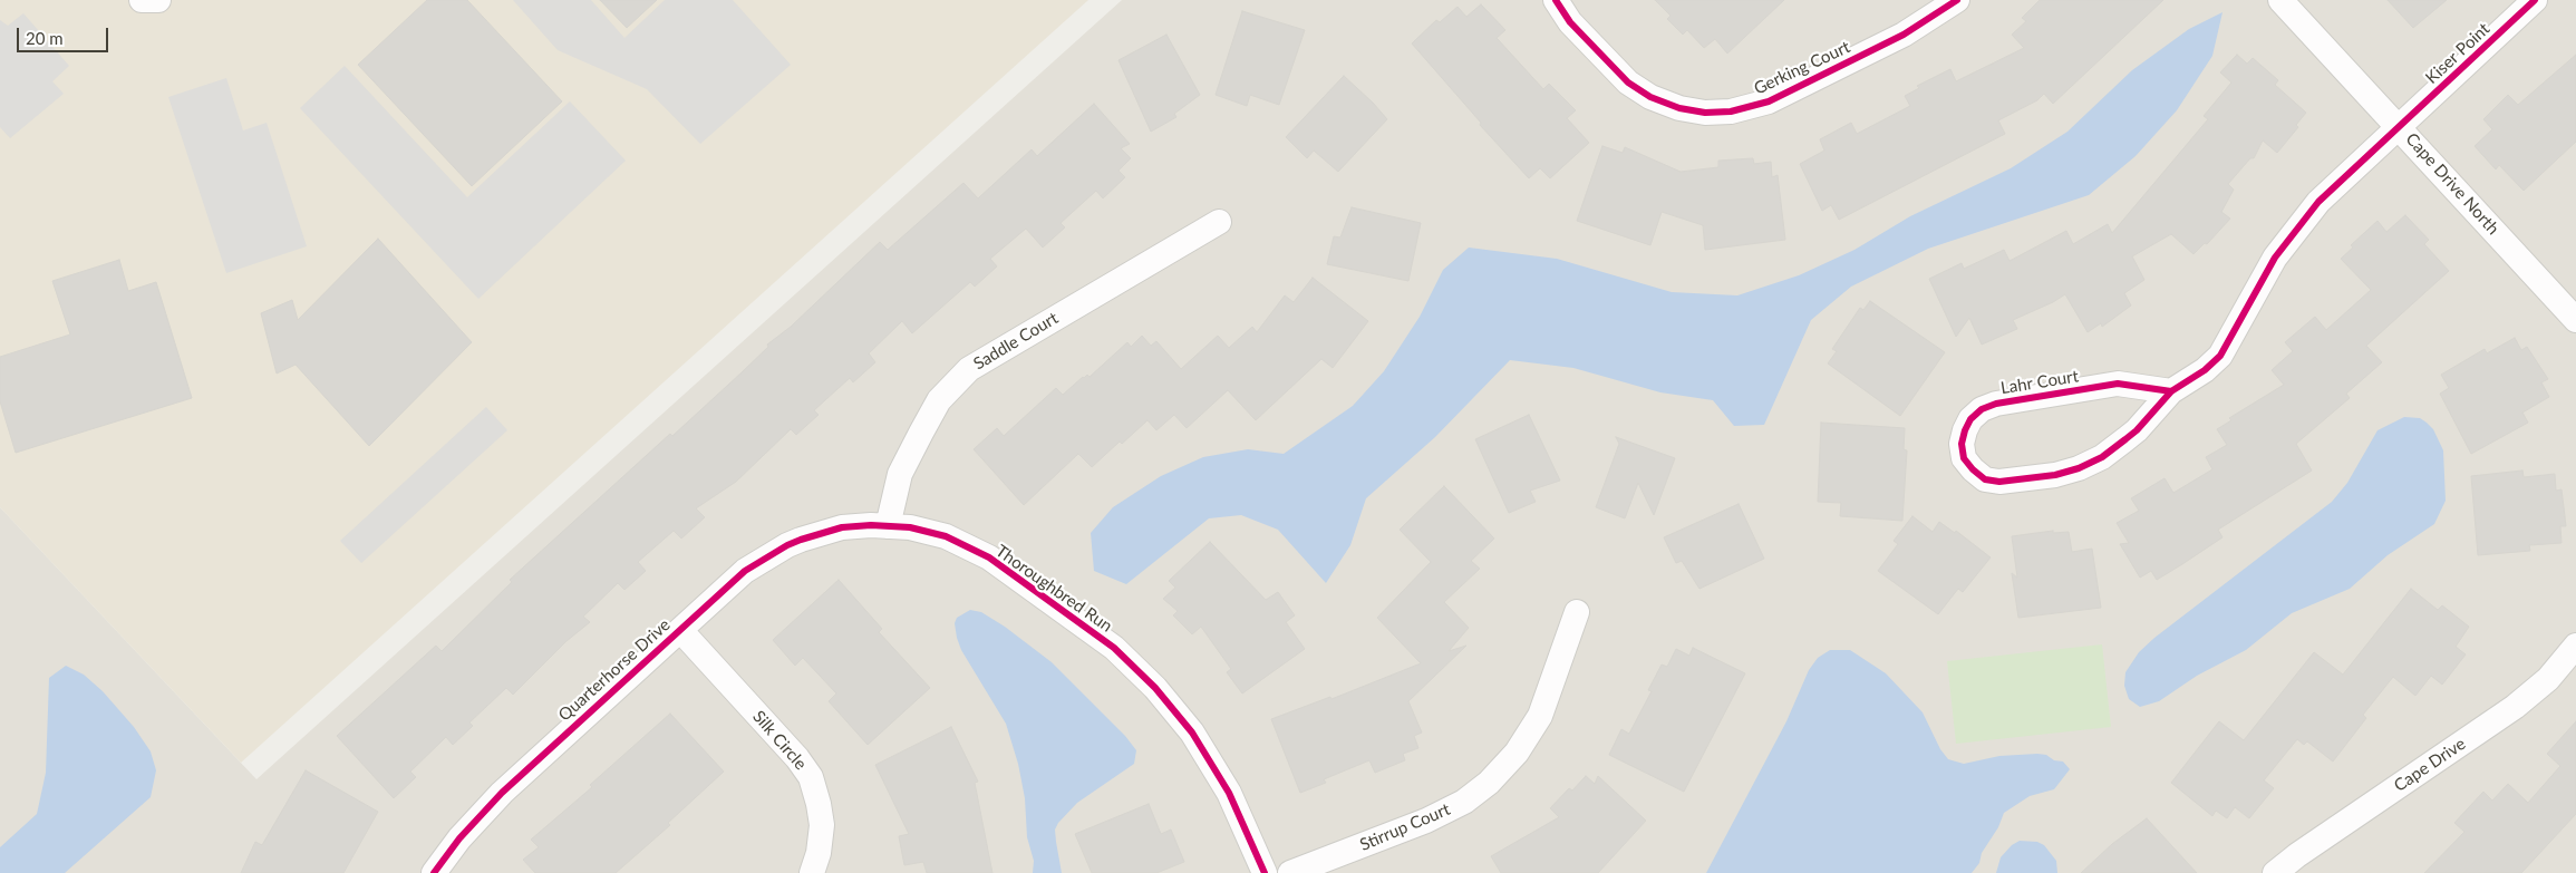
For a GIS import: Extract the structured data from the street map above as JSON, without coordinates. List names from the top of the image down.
{
  "streets": {
    "street": [
      "Kiser Point",
      "Gerking Court",
      "Cape Drive North",
      "Saddle Court",
      "Lahr Court",
      "Thoroughbred Run",
      "Quarterhorse Drive",
      "Silk Circle",
      "Cape Drive",
      "Stirrup Court"
    ]
  },
  "crossings": [
    ["Kiser Point", "Cape Drive North"],
    ["Kiser Point", "Lahr Court"],
    ["Cape Drive North", "Lahr Court"],
    ["Saddle Court", "Thoroughbred Run"],
    ["Thoroughbred Run", "Quarterhorse Drive"],
    ["Quarterhorse Drive", "Silk Circle"]
  ],
  "scale_bar": "20 m"
}
